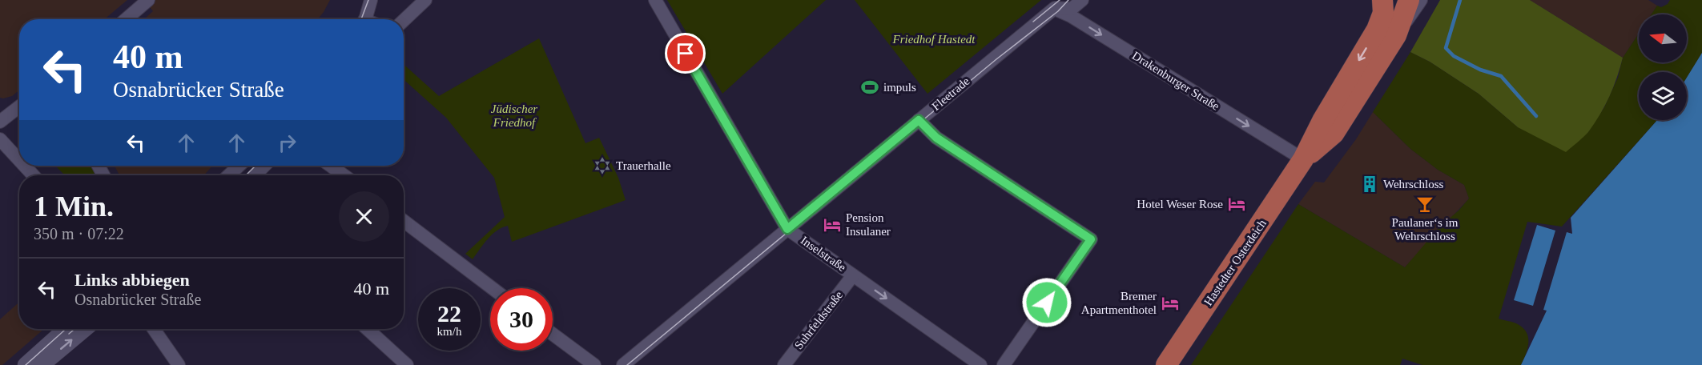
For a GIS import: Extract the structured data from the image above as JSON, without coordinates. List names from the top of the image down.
{
  "streets": {
    "main road": ["Hastedter Osterdeich"],
    "street": [
      "Drakenburger Straße",
      "Fleetrade",
      "Inselstraße",
      "Suhrfeldstraße"
    ]
  },
  "crossings": [
    ["Drakenburger Straße", "Fleetrade"],
    ["Drakenburger Straße", "Hastedter Osterdeich"],
    ["Fleetrade", "Inselstraße"],
    ["Inselstraße", "Suhrfeldstraße"]
  ],
  "one_way": ["Drakenburger Straße"],
  "parks": ["Friedhof Hastedt", "Jüdischer Friedhof"],
  "places": {
    "sports": ["impuls"],
    "synagogue": ["Trauerhalle"],
    "building": ["Wehrschloss"],
    "hotel": ["Hotel Weser Rose", "Pension Insulaner", "Bremer Apartmenthotel"],
    "bar": ["Paulaner‘s im Wehrschloss"]
  },
  "north": "left",
  "page": {
    "turn": ["40 m", "Osnabrücker Straße"],
    "heading": ["1 Min.", "350 m · 07:22"],
    "list": [
      {
        "name": "Links abbiegen",
        "note": "Osnabrücker Straße",
        "value": "40 m"
      }
    ],
    "speed": "22 km/h",
    "limit": "30"
  }
}
